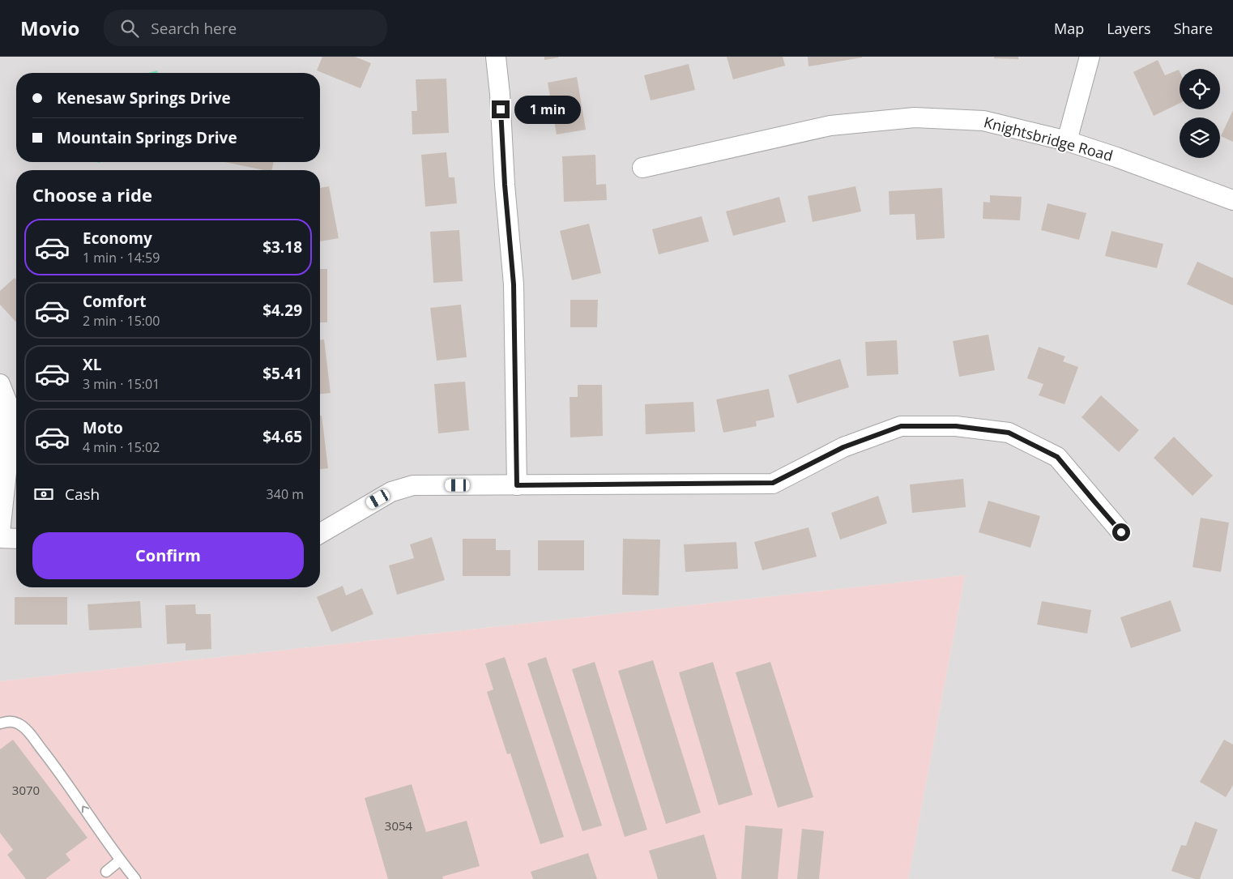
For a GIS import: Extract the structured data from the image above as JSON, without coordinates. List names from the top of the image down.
{
  "streets": {
    "street": ["Knightsbridge Road"]
  },
  "house_numbers": ["3070", "3054"],
  "page": {
    "header": "Movio",
    "search": "Search here",
    "nav": ["Map", "Layers", "Share"],
    "banner": ["Kenesaw Springs Drive", "Mountain Springs Drive"],
    "bubble": "1 min",
    "heading": "Choose a ride",
    "list": [
      {
        "name": "Economy",
        "note": "1 min · 14:59",
        "value": "$3.18"
      },
      {
        "name": "Comfort",
        "note": "2 min · 15:00",
        "value": "$4.29"
      },
      {
        "name": "XL",
        "note": "3 min · 15:01",
        "value": "$5.41"
      },
      {
        "name": "Moto",
        "note": "4 min · 15:02",
        "value": "$4.65"
      }
    ],
    "pay": ["Cash", "340 m"],
    "buttons": "Confirm"
  }
}
